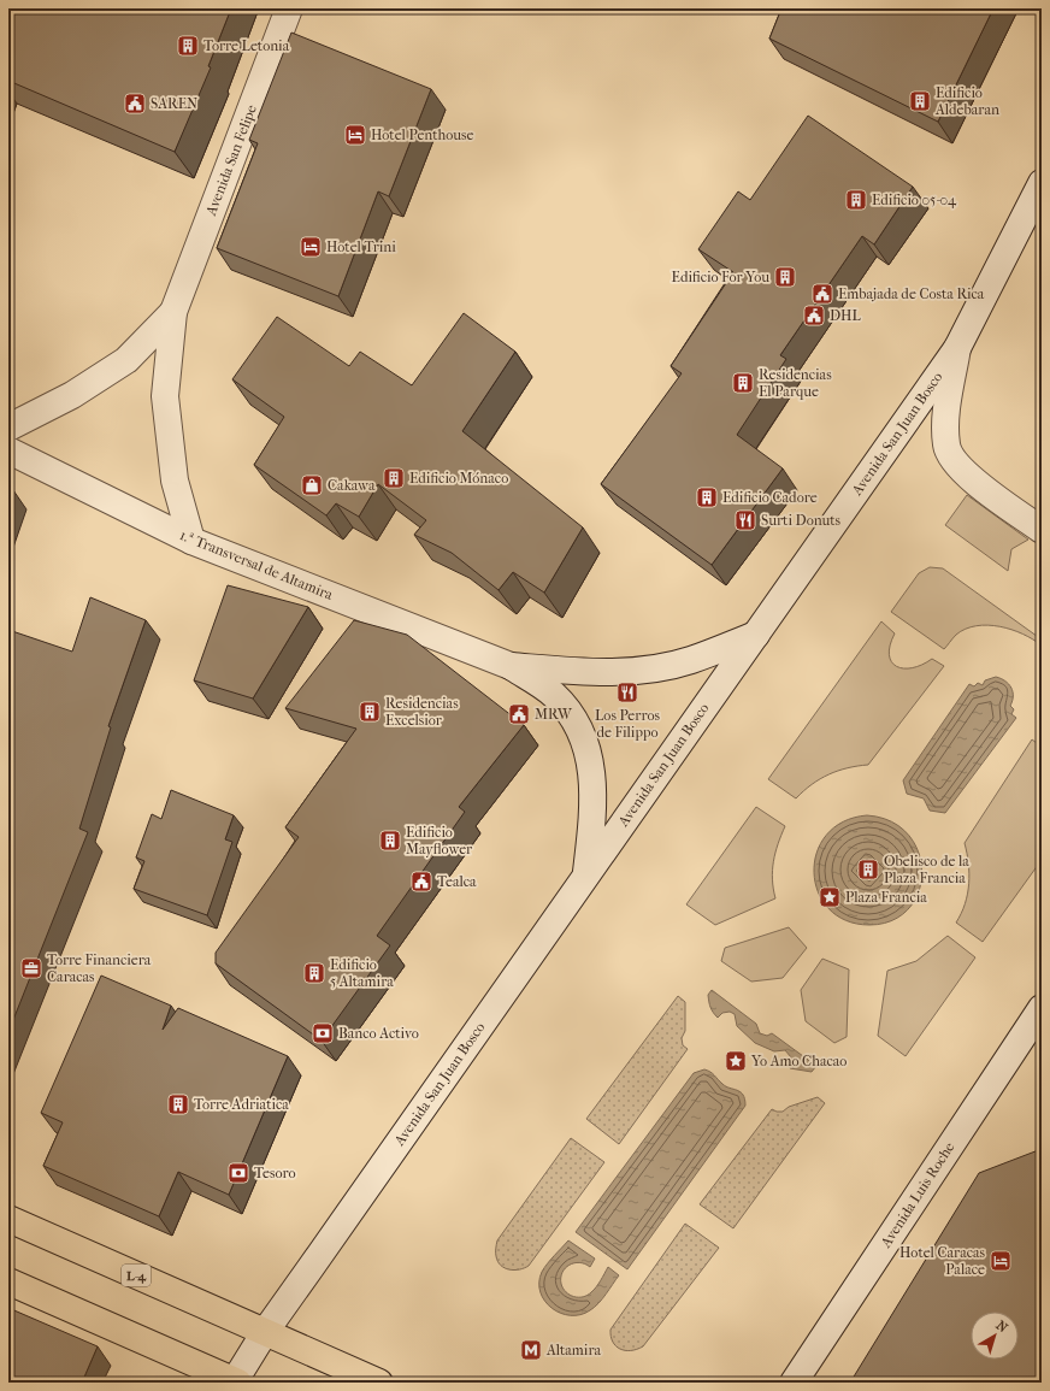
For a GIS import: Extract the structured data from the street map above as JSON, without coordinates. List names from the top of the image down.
{
  "streets": {
    "main road": [
      "Avenida San Felipe",
      "Avenida San Juan Bosco",
      "1.ª Transversal de Altamira",
      "Avenida Luis Roche",
      "L-4"
    ]
  },
  "crossings": [
    ["Avenida San Felipe", "1.ª Transversal de Altamira"],
    ["Avenida San Juan Bosco", "L-4"]
  ],
  "places": {
    "building": [
      "Torre Letonia",
      "Edificio Aldebaran",
      "Edificio 05-04",
      "Edificio For You",
      "Residencias El Parque",
      "Edificio Mónaco",
      "Edificio Cadore",
      "Residencias Excelsior",
      "Edificio Mayflower",
      "Obelisco de la Plaza Francia",
      "Edificio 5 Altamira",
      "Torre Adriatica"
    ],
    "public building": [
      "SAREN",
      "Embajada de Costa Rica",
      "DHL",
      "MRW",
      "Tealca"
    ],
    "hotel": ["Hotel Penthouse", "Hotel Trini", "Hotel Caracas Palace"],
    "shop": ["Cakawa"],
    "restaurant": ["Surti Donuts", "Los Perros de Filippo"],
    "place": ["Plaza Francia", "Yo Amo Chacao"],
    "office": ["Torre Financiera Caracas"],
    "bank": ["Banco Activo", "Tesoro"],
    "metro station": ["Altamira"]
  },
  "north": "top right"
}
